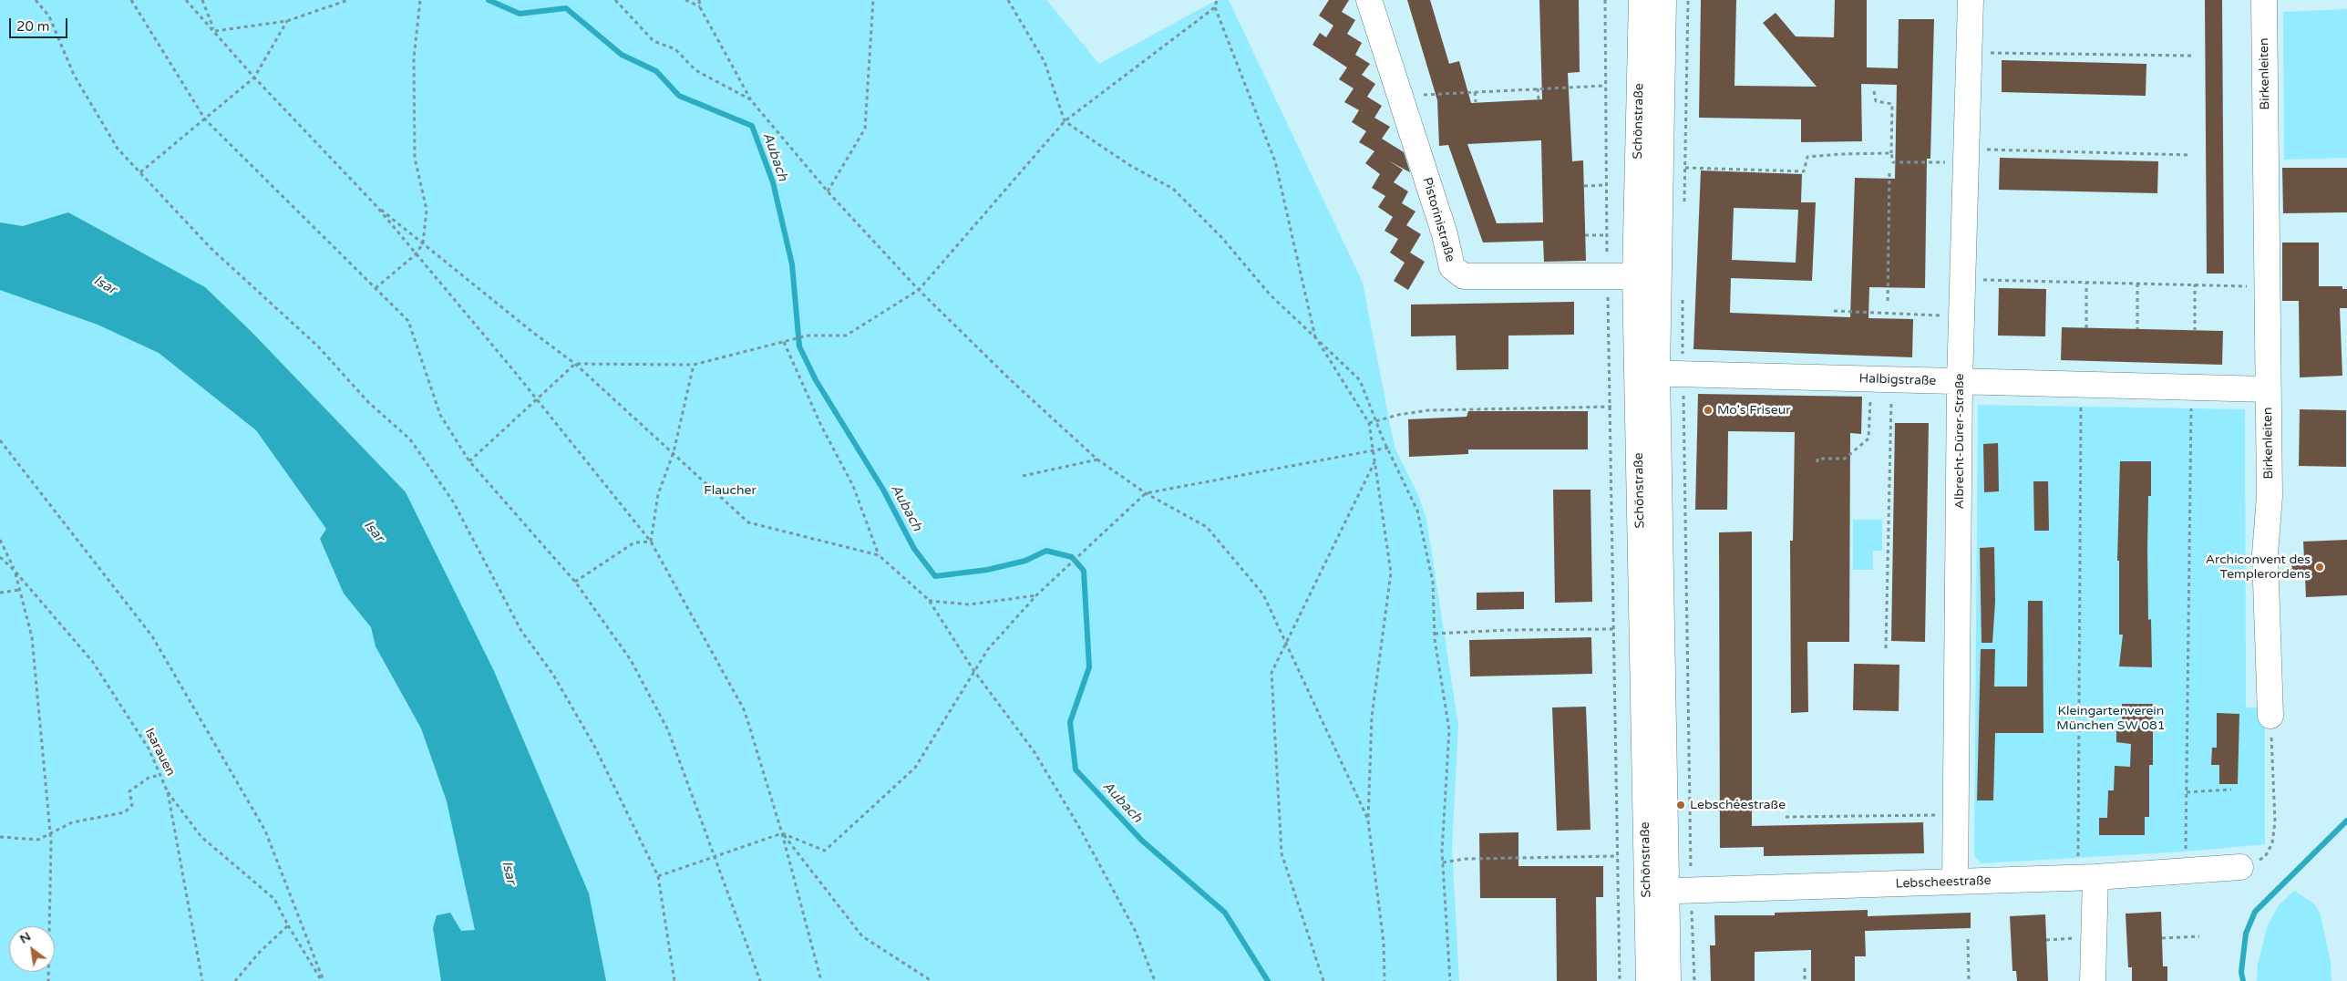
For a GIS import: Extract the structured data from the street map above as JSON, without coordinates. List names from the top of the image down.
{
  "streets": {
    "street": [
      "Birkenleiten",
      "Schönstraße",
      "Pistorinistraße",
      "Halbigstraße",
      "Albrecht-Dürer-Straße",
      "Lebscheestraße"
    ],
    "path": ["Isarauen"]
  },
  "crossings": [
    ["Birkenleiten", "Halbigstraße"],
    ["Schönstraße", "Pistorinistraße"],
    ["Schönstraße", "Halbigstraße"],
    ["Schönstraße", "Lebscheestraße"],
    ["Halbigstraße", "Albrecht-Dürer-Straße"],
    ["Albrecht-Dürer-Straße", "Lebscheestraße"]
  ],
  "water": ["Aubach", "Isar"],
  "parks": ["Flaucher", "Kleingartenverein München SW 081"],
  "places": ["Mo's Friseur", "Archiconvent des Templerordens", "Lebschéestraße"],
  "scale_bar": "20 m",
  "north": "top left"
}
